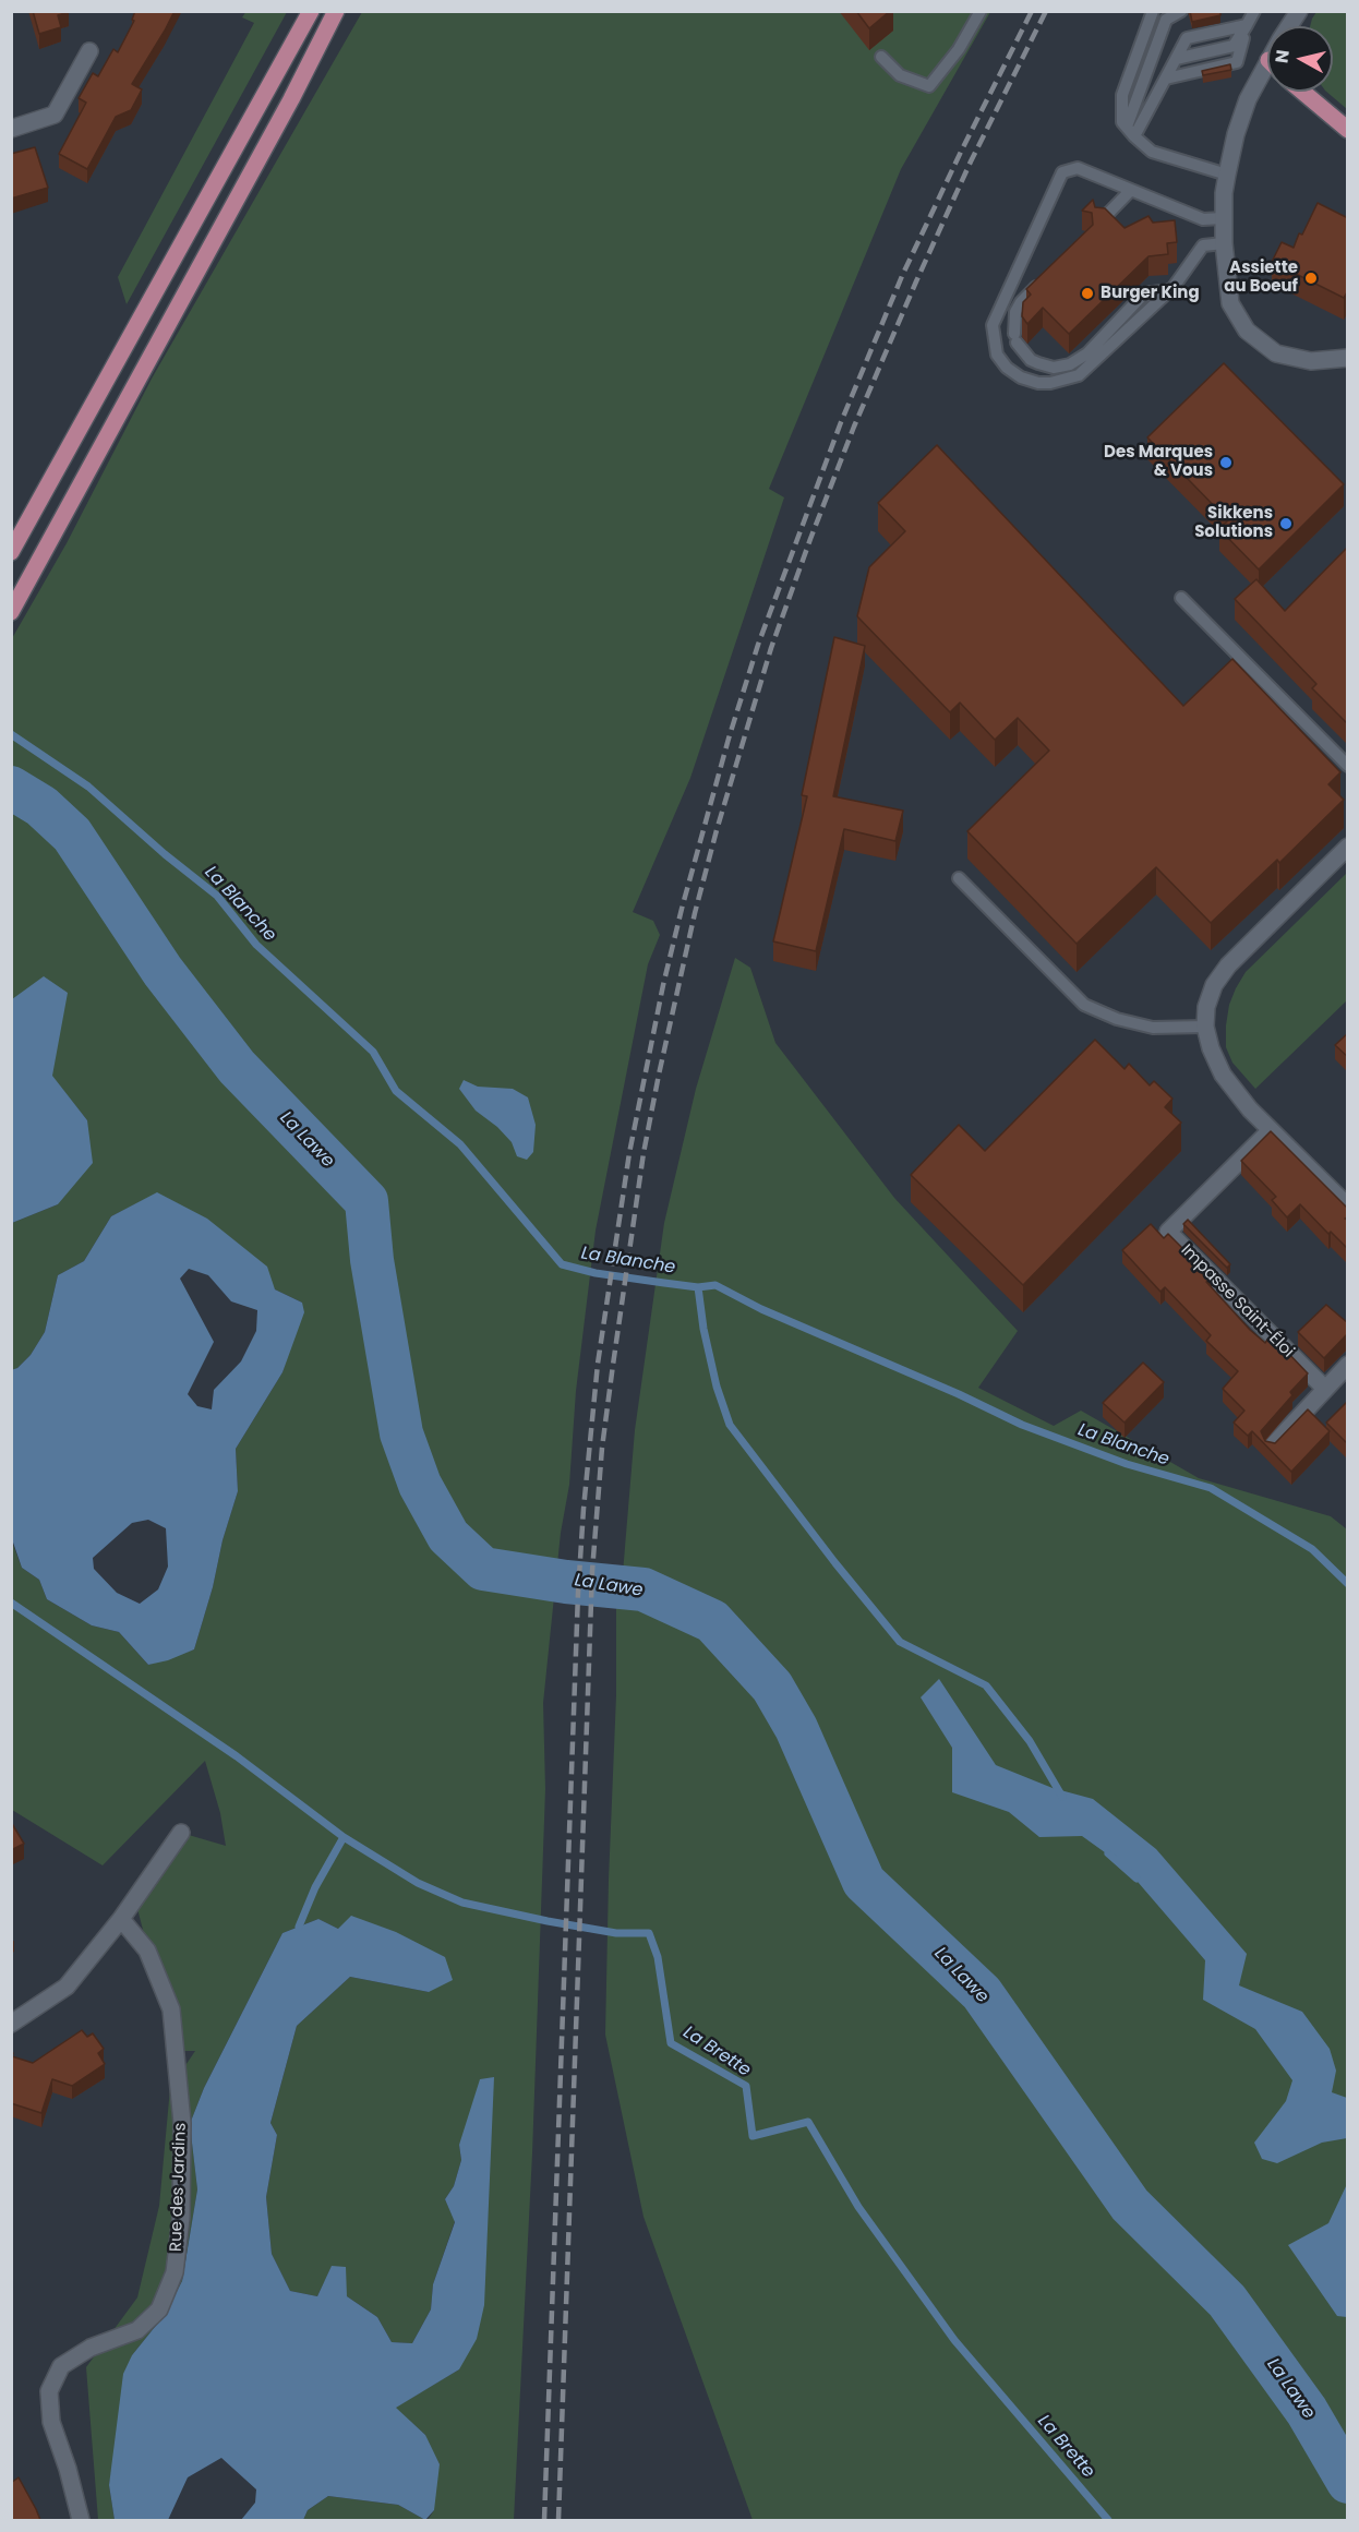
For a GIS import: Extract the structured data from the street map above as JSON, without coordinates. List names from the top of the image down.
{
  "streets": {
    "street": ["Impasse Saint-Éloi", "Rue des Jardins"]
  },
  "water": ["La Blanche", "La Lawe", "La Brette"],
  "places": [
    "Assiette au Boeuf",
    "Burger King",
    "Des Marques & Vous",
    "Sikkens Solutions"
  ],
  "north": "left"
}
